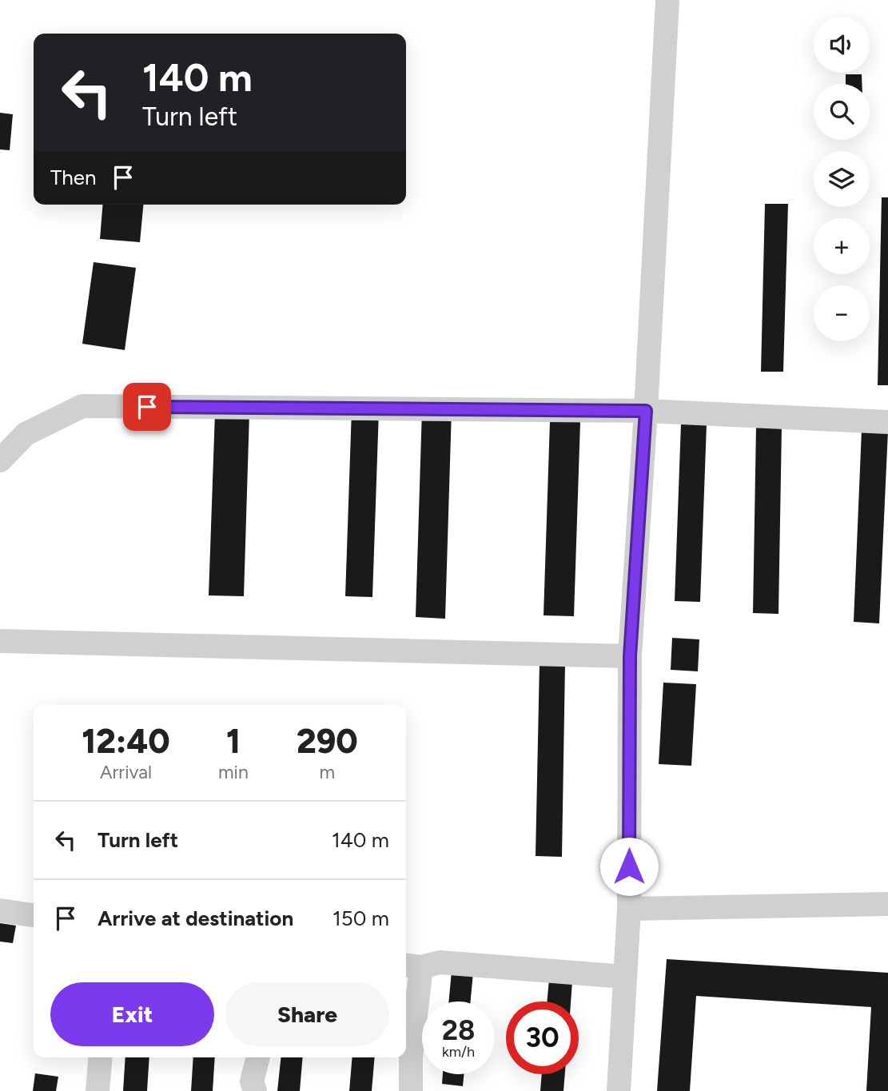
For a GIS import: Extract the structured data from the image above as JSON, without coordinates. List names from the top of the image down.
{
  "page": {
    "map_buttons": ["+", "−"],
    "turn": ["140 m", "Turn left"],
    "then": "Then",
    "eta": [
      "12:40",
      "Arrival",
      "1",
      "min",
      "290",
      "m"
    ],
    "list": [
      {
        "name": "Turn left",
        "value": "140 m"
      },
      {
        "name": "Arrive at destination",
        "value": "150 m"
      }
    ],
    "buttons": ["Exit", "Share"],
    "speed": "28 km/h",
    "limit": "30"
  }
}
